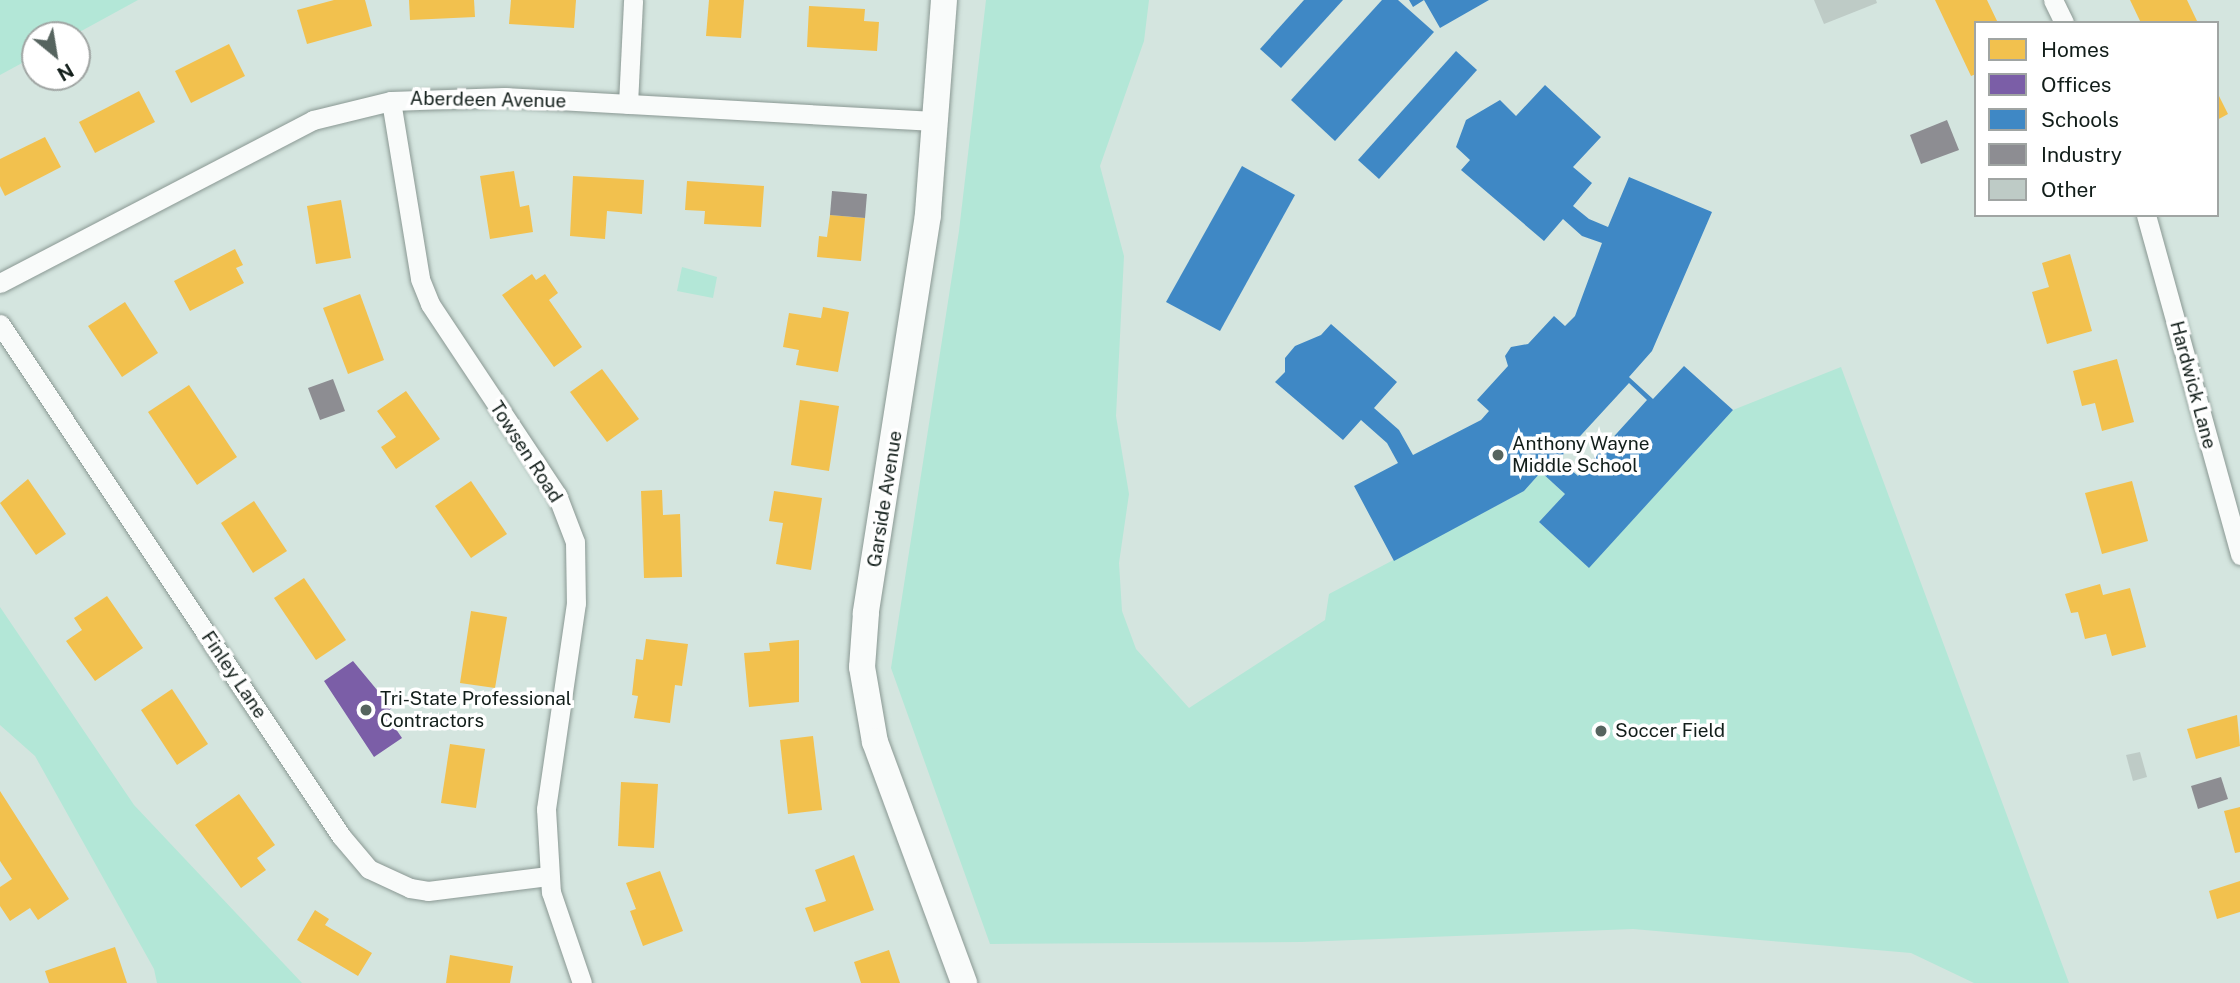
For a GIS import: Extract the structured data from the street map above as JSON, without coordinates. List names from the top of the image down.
{
  "streets": {
    "street": [
      "Aberdeen Avenue",
      "Hardwick Lane",
      "Towsen Road",
      "Garside Avenue",
      "Finley Lane"
    ]
  },
  "crossings": [
    ["Aberdeen Avenue", "Towsen Road"],
    ["Aberdeen Avenue", "Garside Avenue"],
    ["Towsen Road", "Finley Lane"]
  ],
  "places": ["Anthony Wayne Middle School", "Tri-State Professional Contractors", "Soccer Field"],
  "legend": [
    "Homes",
    "Offices",
    "Schools",
    "Industry",
    "Other"
  ],
  "north": "bottom right"
}
